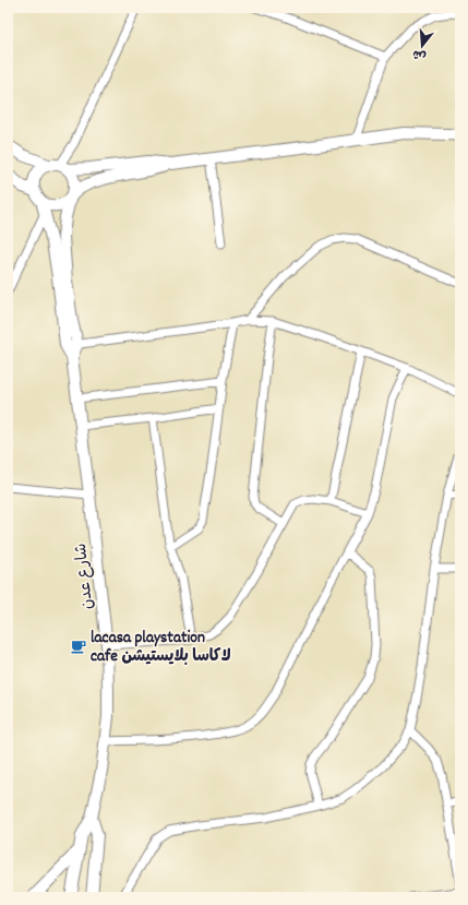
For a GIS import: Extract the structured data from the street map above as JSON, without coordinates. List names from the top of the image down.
{
  "streets": {
    "street": ["شارع عدن"]
  },
  "places": {
    "cafe": ["lacasa playstation cafe لاكاسا بلايستيشن"]
  },
  "north": "bottom"
}
